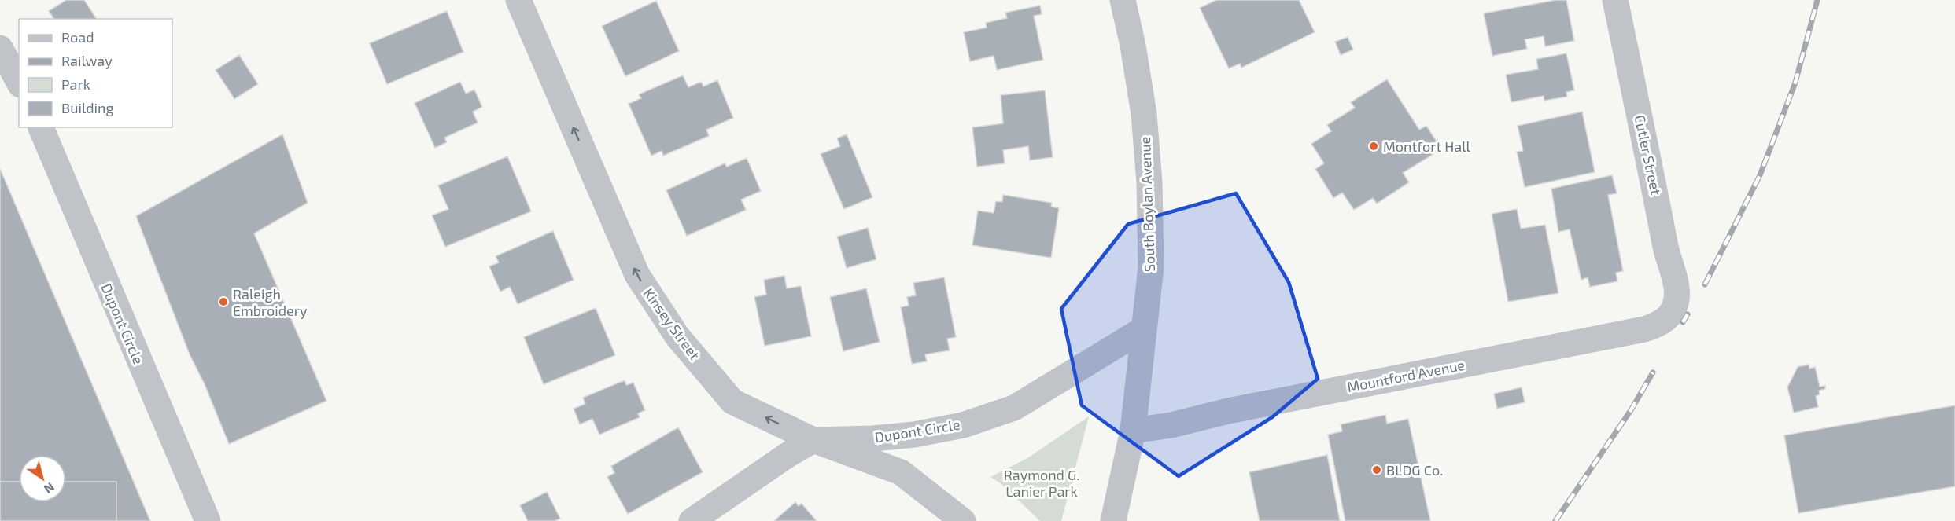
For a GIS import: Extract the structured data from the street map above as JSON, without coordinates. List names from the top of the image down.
{
  "streets": {
    "street": [
      "Cutler Street",
      "South Boylan Avenue",
      "Dupont Circle",
      "Kinsey Street",
      "Mountford Avenue"
    ]
  },
  "crossings": [
    ["Cutler Street", "Mountford Avenue"],
    ["South Boylan Avenue", "Dupont Circle"],
    ["South Boylan Avenue", "Mountford Avenue"],
    ["Dupont Circle", "Kinsey Street"]
  ],
  "one_way": ["Kinsey Street"],
  "parks": ["Raymond G. Lanier Park"],
  "places": ["Montfort Hall", "Raleigh Embroidery", "BLDG Co."],
  "legend": [
    "Road",
    "Railway",
    "Park",
    "Building"
  ],
  "north": "bottom right"
}
